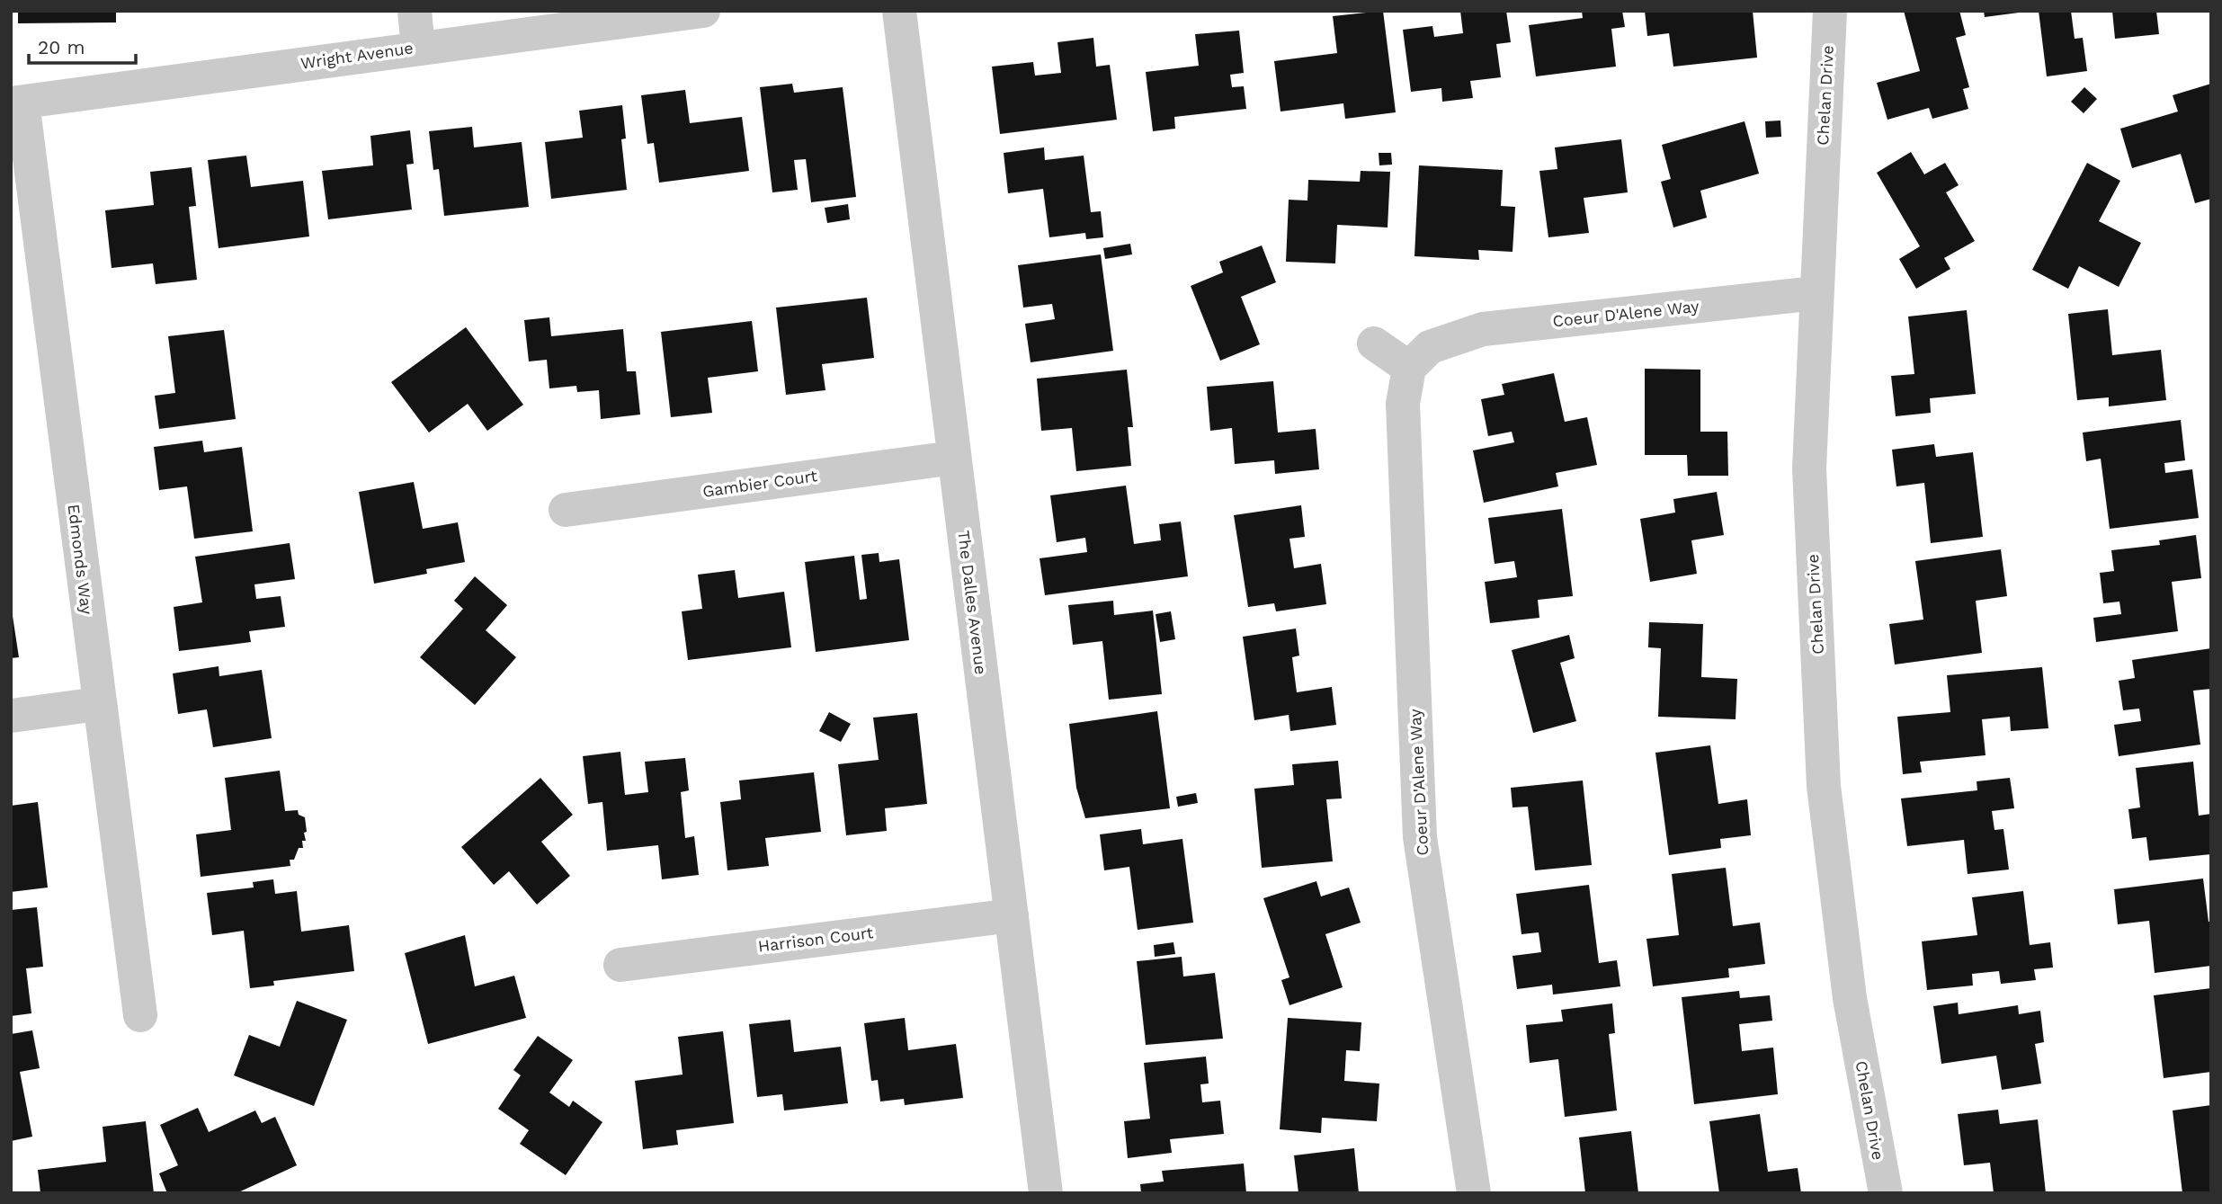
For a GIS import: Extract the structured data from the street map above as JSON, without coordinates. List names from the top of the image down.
{
  "streets": {
    "street": [
      "Wright Avenue",
      "Chelan Drive",
      "Coeur D'Alene Way",
      "Gambier Court",
      "Edmonds Way",
      "The Dalles Avenue",
      "Harrison Court"
    ]
  },
  "crossings": [
    ["Wright Avenue", "Edmonds Way"],
    ["Chelan Drive", "Coeur D'Alene Way"],
    ["Gambier Court", "The Dalles Avenue"],
    ["The Dalles Avenue", "Harrison Court"]
  ],
  "scale_bar": "20 m"
}
